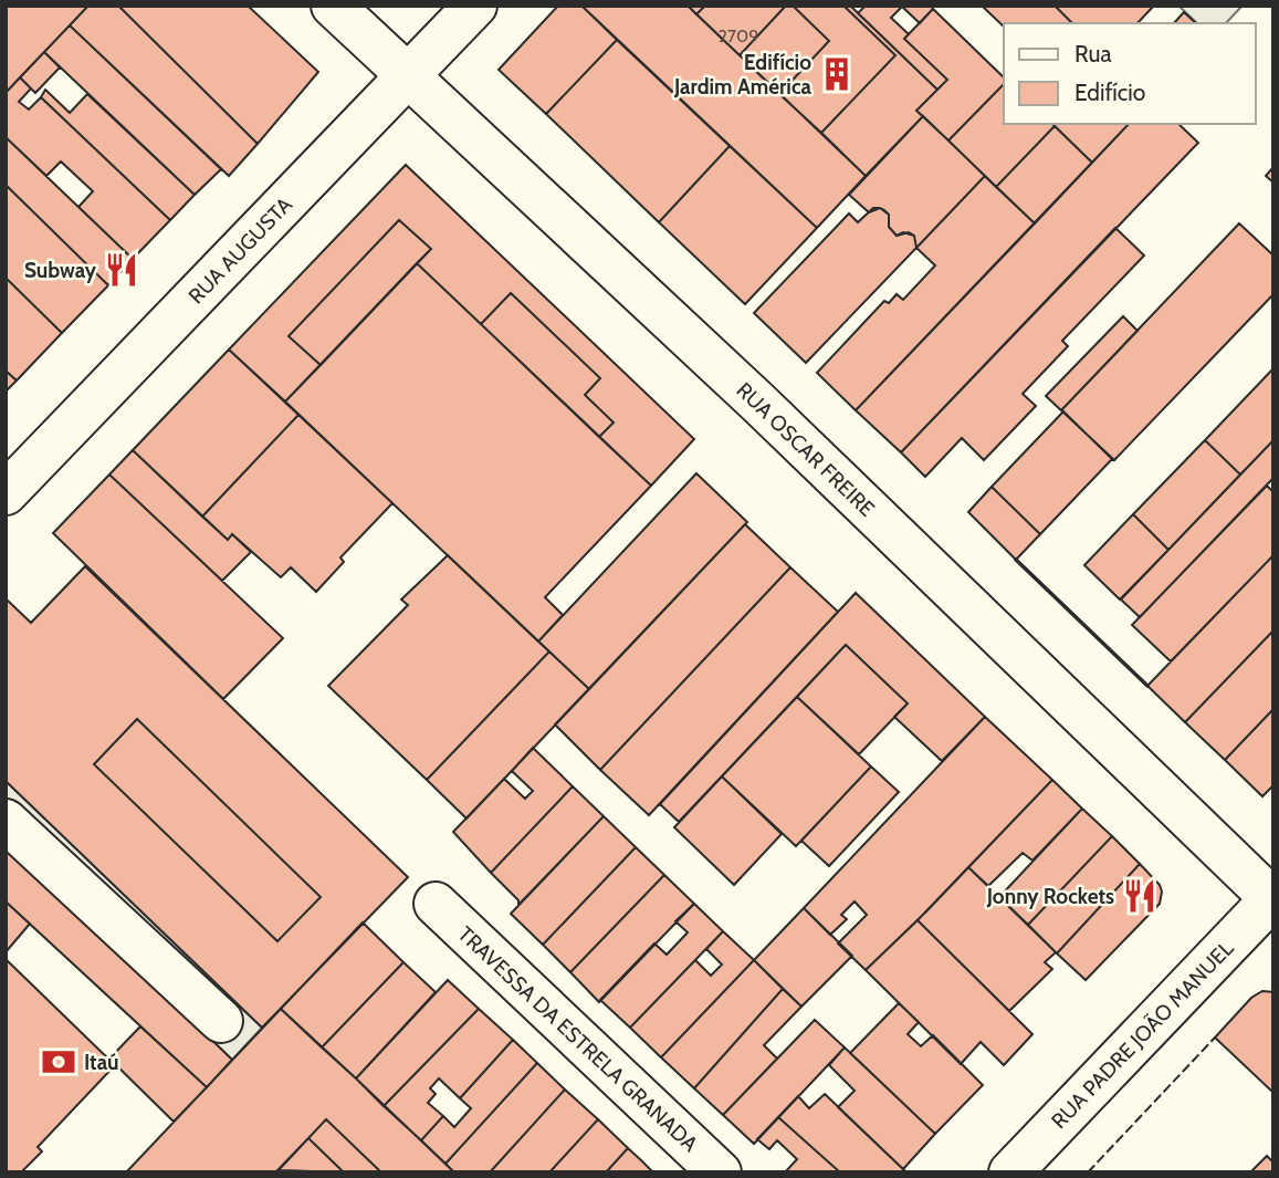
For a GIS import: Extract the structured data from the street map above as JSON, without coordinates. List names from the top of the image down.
{
  "streets": {
    "street": [
      "RUA AUGUSTA",
      "RUA OSCAR FREIRE",
      "RUA PADRE JOÃO MANUEL",
      "TRAVESSA DA ESTRELA GRANADA"
    ]
  },
  "crossings": [
    ["RUA AUGUSTA", "RUA OSCAR FREIRE"],
    ["RUA OSCAR FREIRE", "RUA PADRE JOÃO MANUEL"]
  ],
  "places": {
    "building": ["Edifício Jardim América"],
    "restaurant": ["Subway", "Jonny Rockets"],
    "bank": ["Itaú"]
  },
  "house_numbers": ["2709"],
  "legend": ["Rua", "Edifício"]
}
